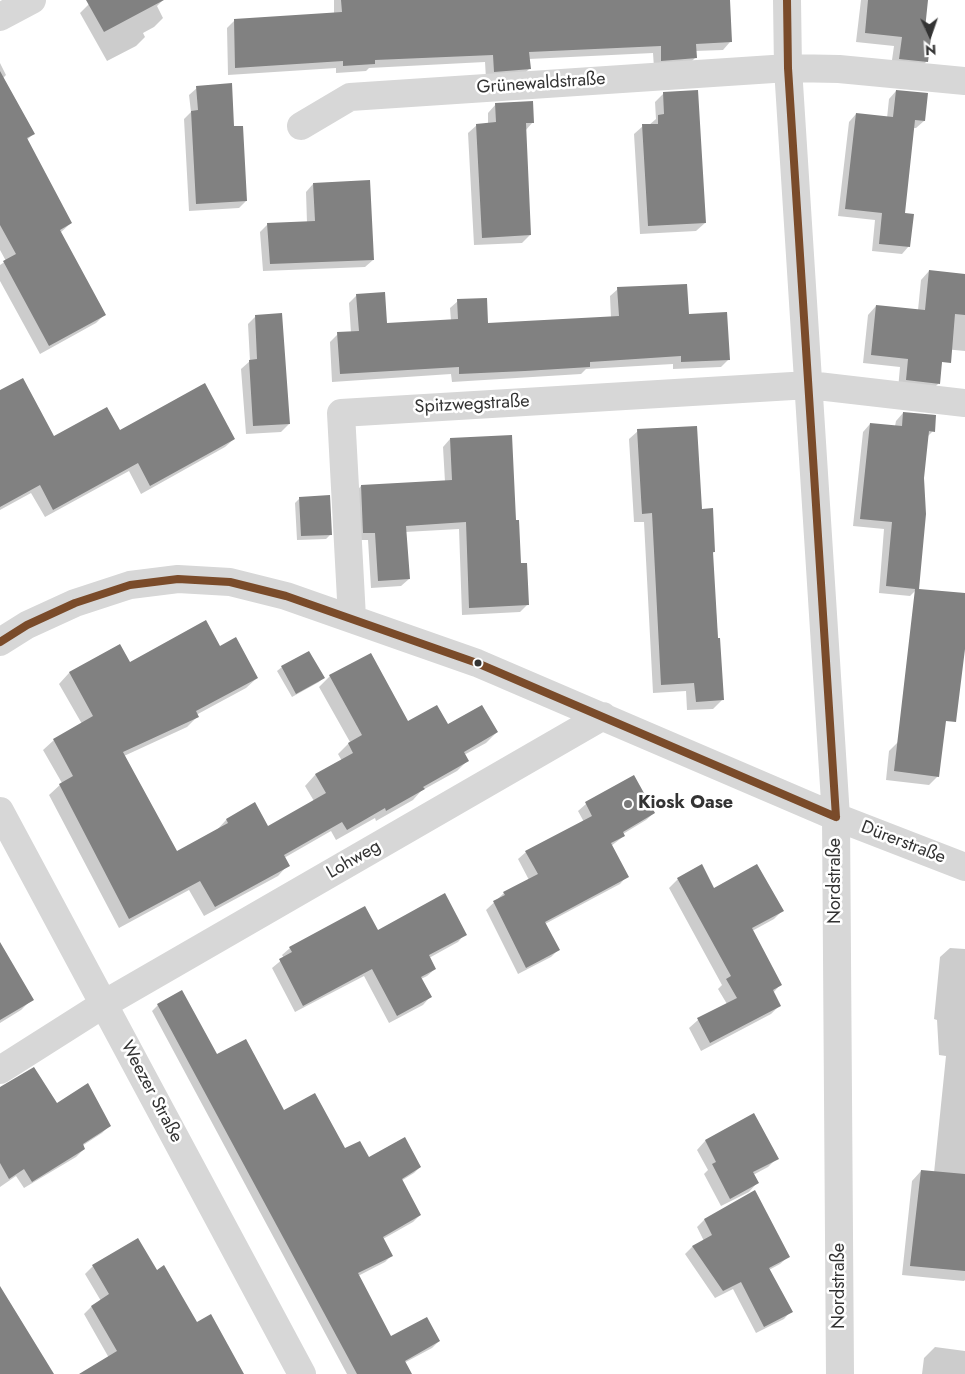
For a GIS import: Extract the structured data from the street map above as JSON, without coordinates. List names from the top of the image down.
{
  "streets": {
    "street": [
      "Grünewaldstraße",
      "Spitzwegstraße",
      "Dürerstraße",
      "Lohweg",
      "Nordstraße",
      "Weezer Straße"
    ]
  },
  "crossings": [
    ["Grünewaldstraße", "Nordstraße"],
    ["Spitzwegstraße", "Dürerstraße"],
    ["Spitzwegstraße", "Nordstraße"],
    ["Dürerstraße", "Lohweg"],
    ["Dürerstraße", "Nordstraße"],
    ["Lohweg", "Weezer Straße"]
  ],
  "places": ["Kiosk Oase"],
  "north": "bottom"
}
